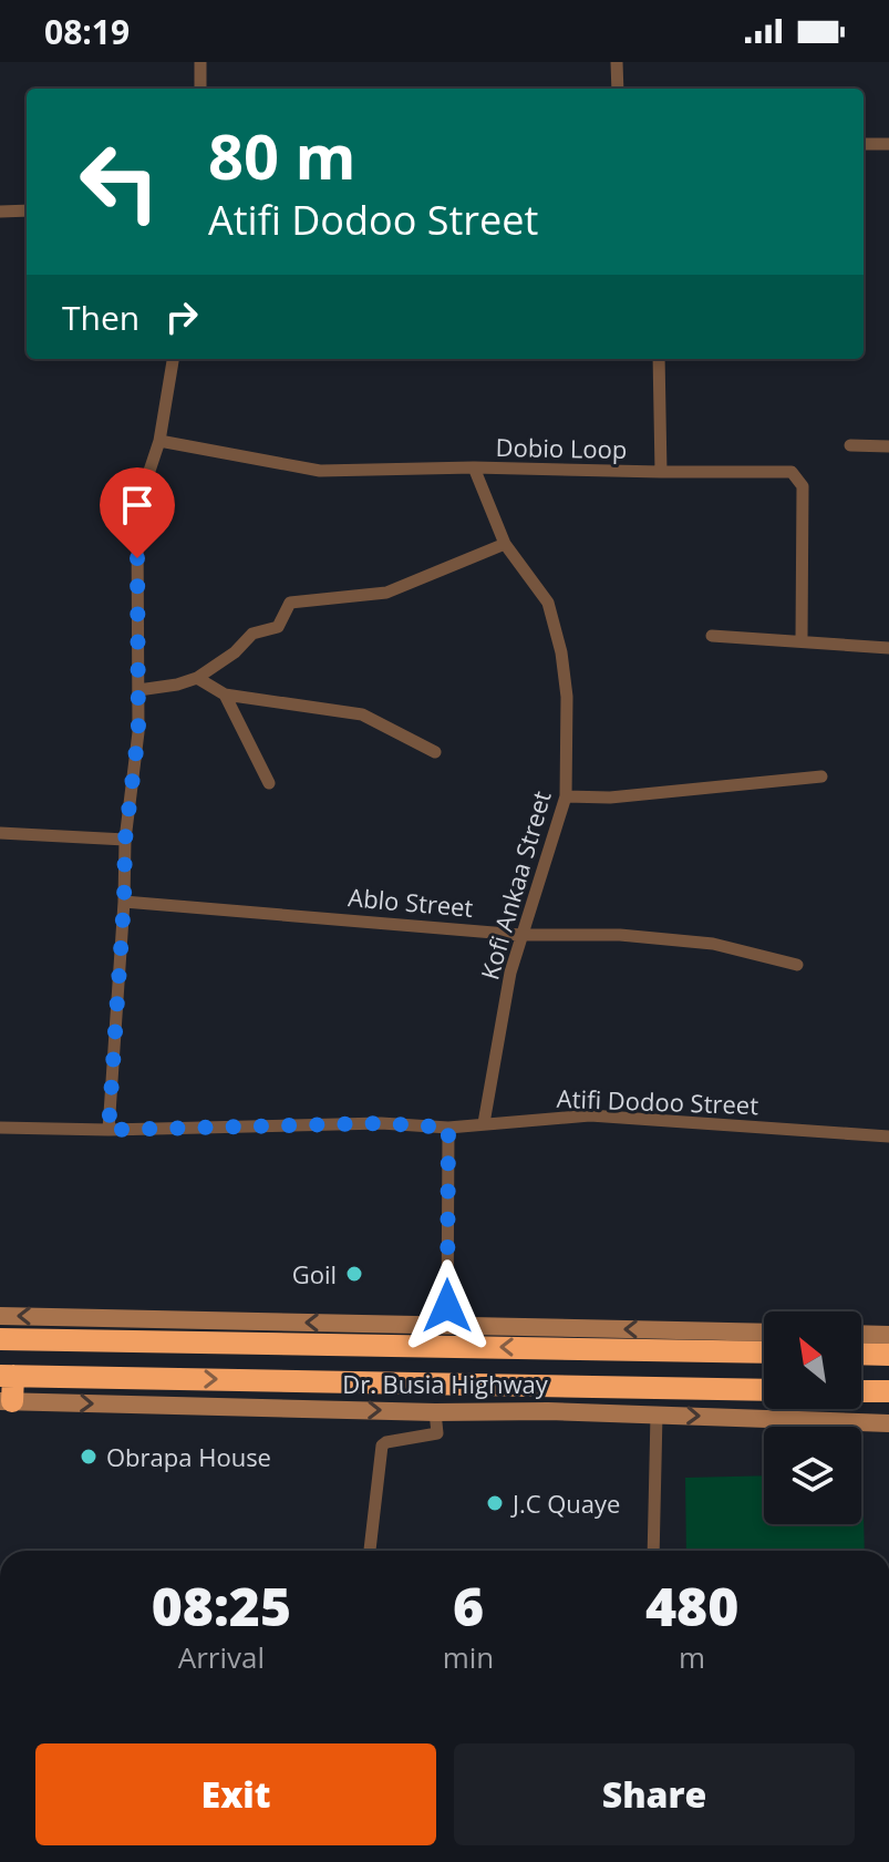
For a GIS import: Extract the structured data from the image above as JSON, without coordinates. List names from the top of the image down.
{
  "streets": {
    "highway": ["Dr. Busia Highway"],
    "street": [
      "Dobio Loop",
      "Kofi Ankaa Street",
      "Ablo Street",
      "Atifi Dodoo Street"
    ]
  },
  "crossings": [
    ["Dobio Loop", "Kofi Ankaa Street"],
    ["Kofi Ankaa Street", "Ablo Street"],
    ["Kofi Ankaa Street", "Atifi Dodoo Street"]
  ],
  "places": ["Goil", "Obrapa House", "J.C Quaye"],
  "north": "top left",
  "page": {
    "status": "08:19",
    "turn": ["80 m", "Atifi Dodoo Street"],
    "then": "Then",
    "eta": [
      "08:25",
      "Arrival",
      "6",
      "min",
      "480",
      "m"
    ],
    "buttons": ["Exit", "Share"]
  }
}
